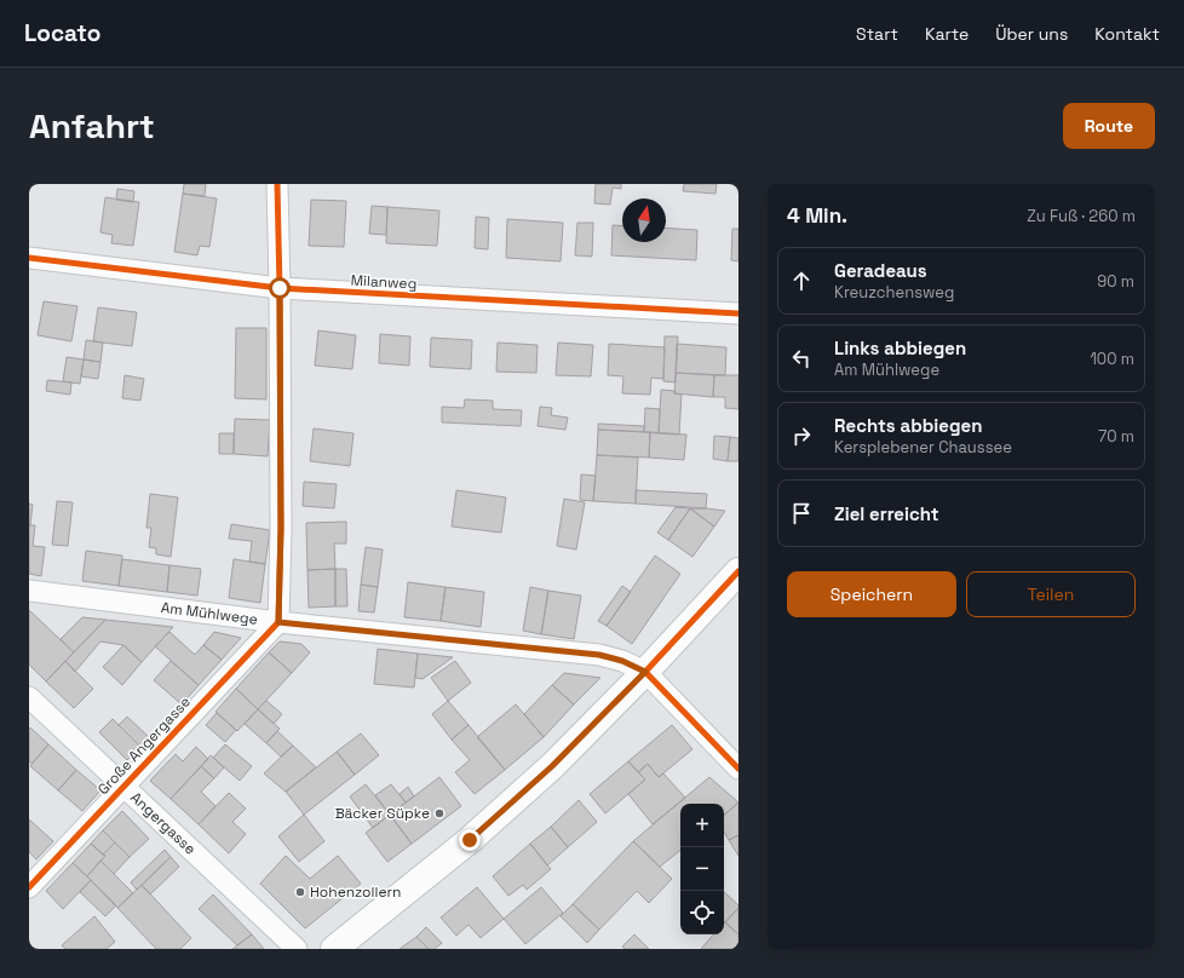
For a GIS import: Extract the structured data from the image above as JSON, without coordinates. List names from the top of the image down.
{
  "streets": {
    "street": [
      "Milanweg",
      "Am Mühlwege",
      "Große Angergasse",
      "Angergasse"
    ]
  },
  "crossings": [
    ["Am Mühlwege", "Große Angergasse"],
    ["Große Angergasse", "Angergasse"]
  ],
  "places": ["Bäcker Süpke", "Hohenzollern"],
  "north": "top",
  "page": {
    "header": "Locato",
    "nav": [
      "Start",
      "Karte",
      "Über uns",
      "Kontakt"
    ],
    "buttons": [
      "Route",
      ["Speichern", "Teilen"]
    ],
    "title": "Anfahrt",
    "heading": ["4 Min.", "Zu Fuß · 260 m"],
    "list": [
      ["Geradeaus", "Kreuzchensweg", "90 m"],
      ["Links abbiegen", "Am Mühlwege", "100 m"],
      ["Rechts abbiegen", "Kersplebener Chaussee", "70 m"],
      "Ziel erreicht"
    ],
    "map_buttons": ["+", "−"]
  }
}
